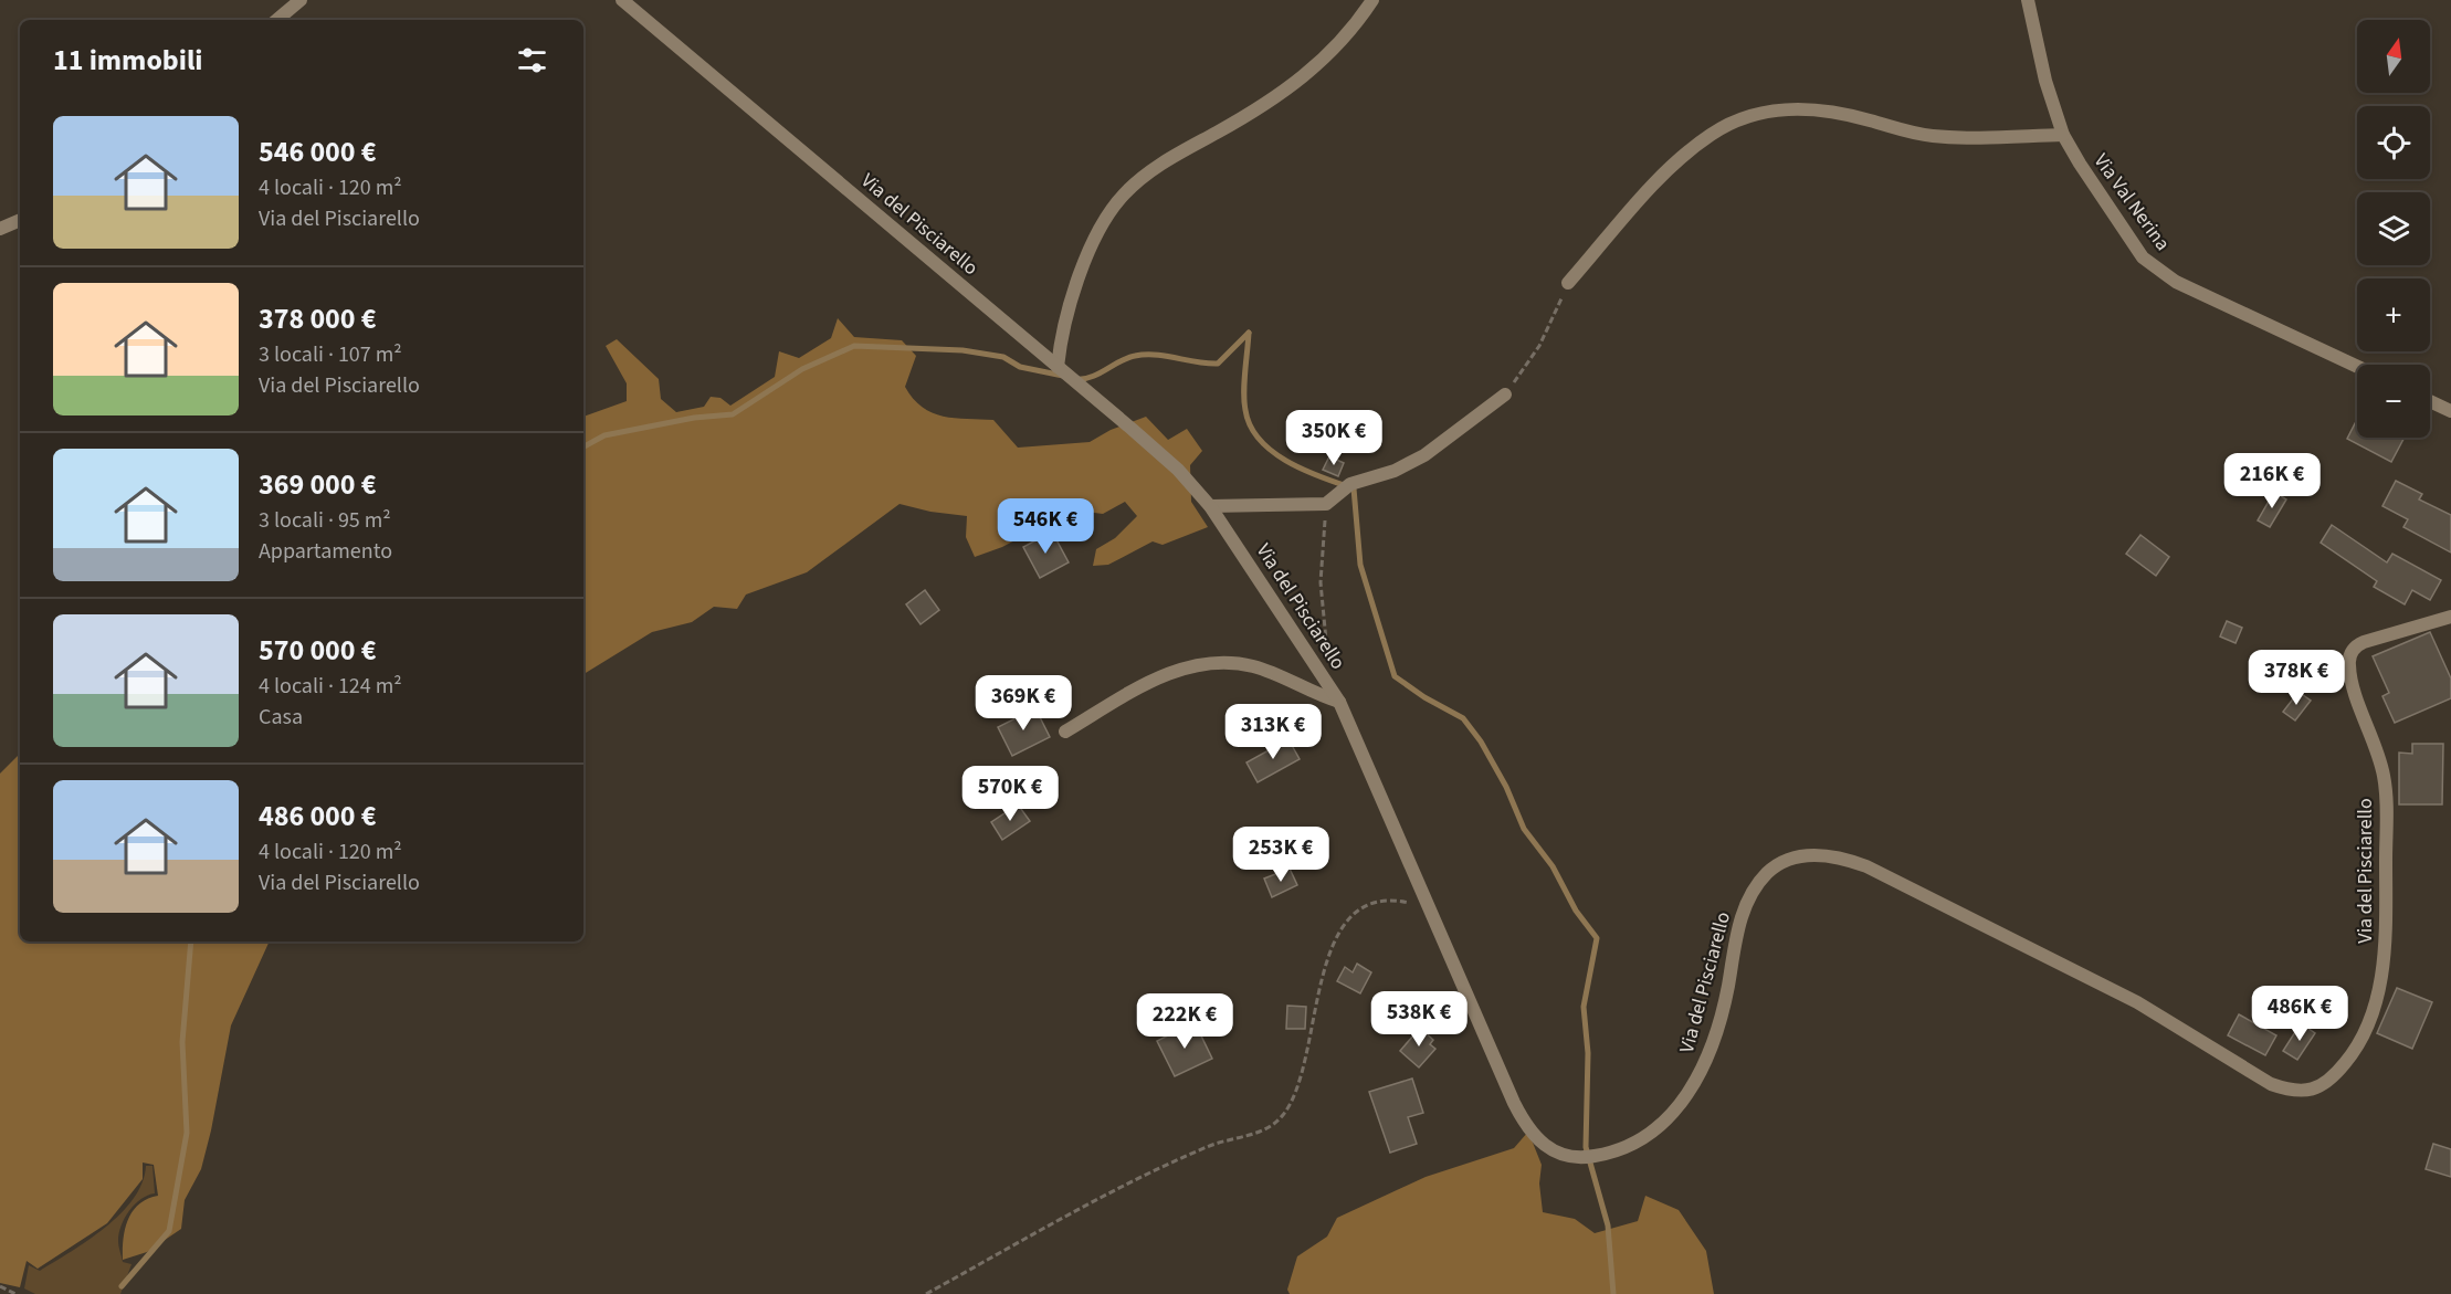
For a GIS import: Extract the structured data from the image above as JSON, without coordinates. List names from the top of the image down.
{
  "streets": {
    "street": ["Via Val Nerina", "Via del Pisciarello"]
  },
  "north": "top",
  "page": {
    "map_buttons": ["+", "−"],
    "heading": "11 immobili",
    "list": [
      {
        "name": "546 000 €",
        "note": "4 locali · 120 m² · Via del Pisciarello"
      },
      {
        "name": "378 000 €",
        "note": "3 locali · 107 m² · Via del Pisciarello"
      },
      {
        "name": "369 000 €",
        "note": "3 locali · 95 m² · Appartamento"
      },
      {
        "name": "570 000 €",
        "note": "4 locali · 124 m² · Casa"
      },
      {
        "name": "486 000 €",
        "note": "4 locali · 120 m² · Via del Pisciarello"
      }
    ],
    "price": [
      "350K €",
      "216K €",
      "546K €",
      "378K €",
      "369K €",
      "313K €",
      "570K €",
      "253K €",
      "486K €",
      "538K €",
      "222K €"
    ]
  }
}
